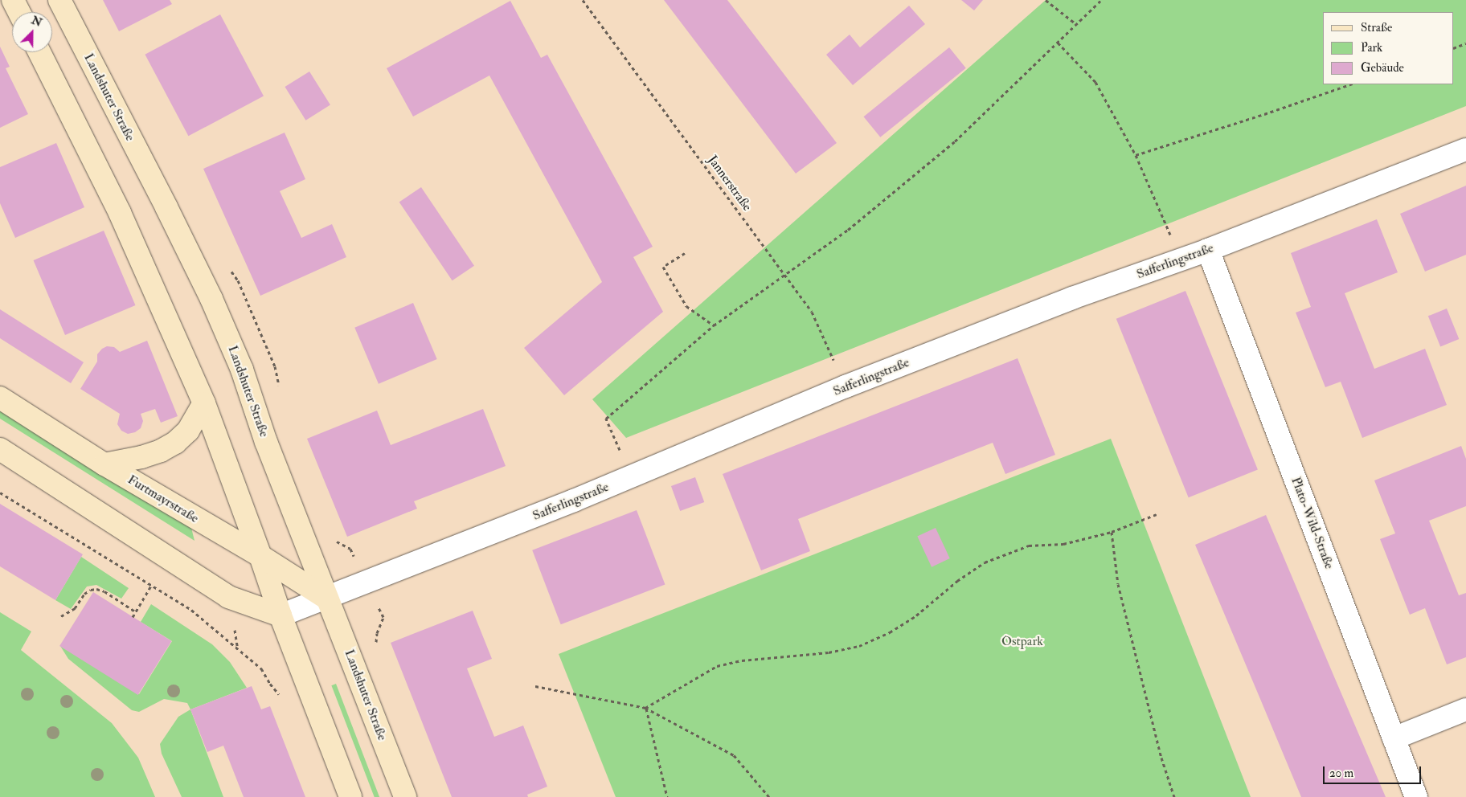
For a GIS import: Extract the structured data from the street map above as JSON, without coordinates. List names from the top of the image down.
{
  "streets": {
    "main road": ["Landshuter Straße", "Furtmayrstraße"],
    "street": ["Safferlingstraße", "Plato-Wild-Straße"],
    "path": ["Jannerstraße"]
  },
  "crossings": [
    ["Landshuter Straße", "Safferlingstraße"],
    ["Landshuter Straße", "Furtmayrstraße"],
    ["Jannerstraße", "Safferlingstraße"],
    ["Safferlingstraße", "Furtmayrstraße"],
    ["Safferlingstraße", "Plato-Wild-Straße"]
  ],
  "parks": ["Ostpark"],
  "legend": ["Straße", "Park", "Gebäude"],
  "scale_bar": "20 m",
  "north": "top right"
}
